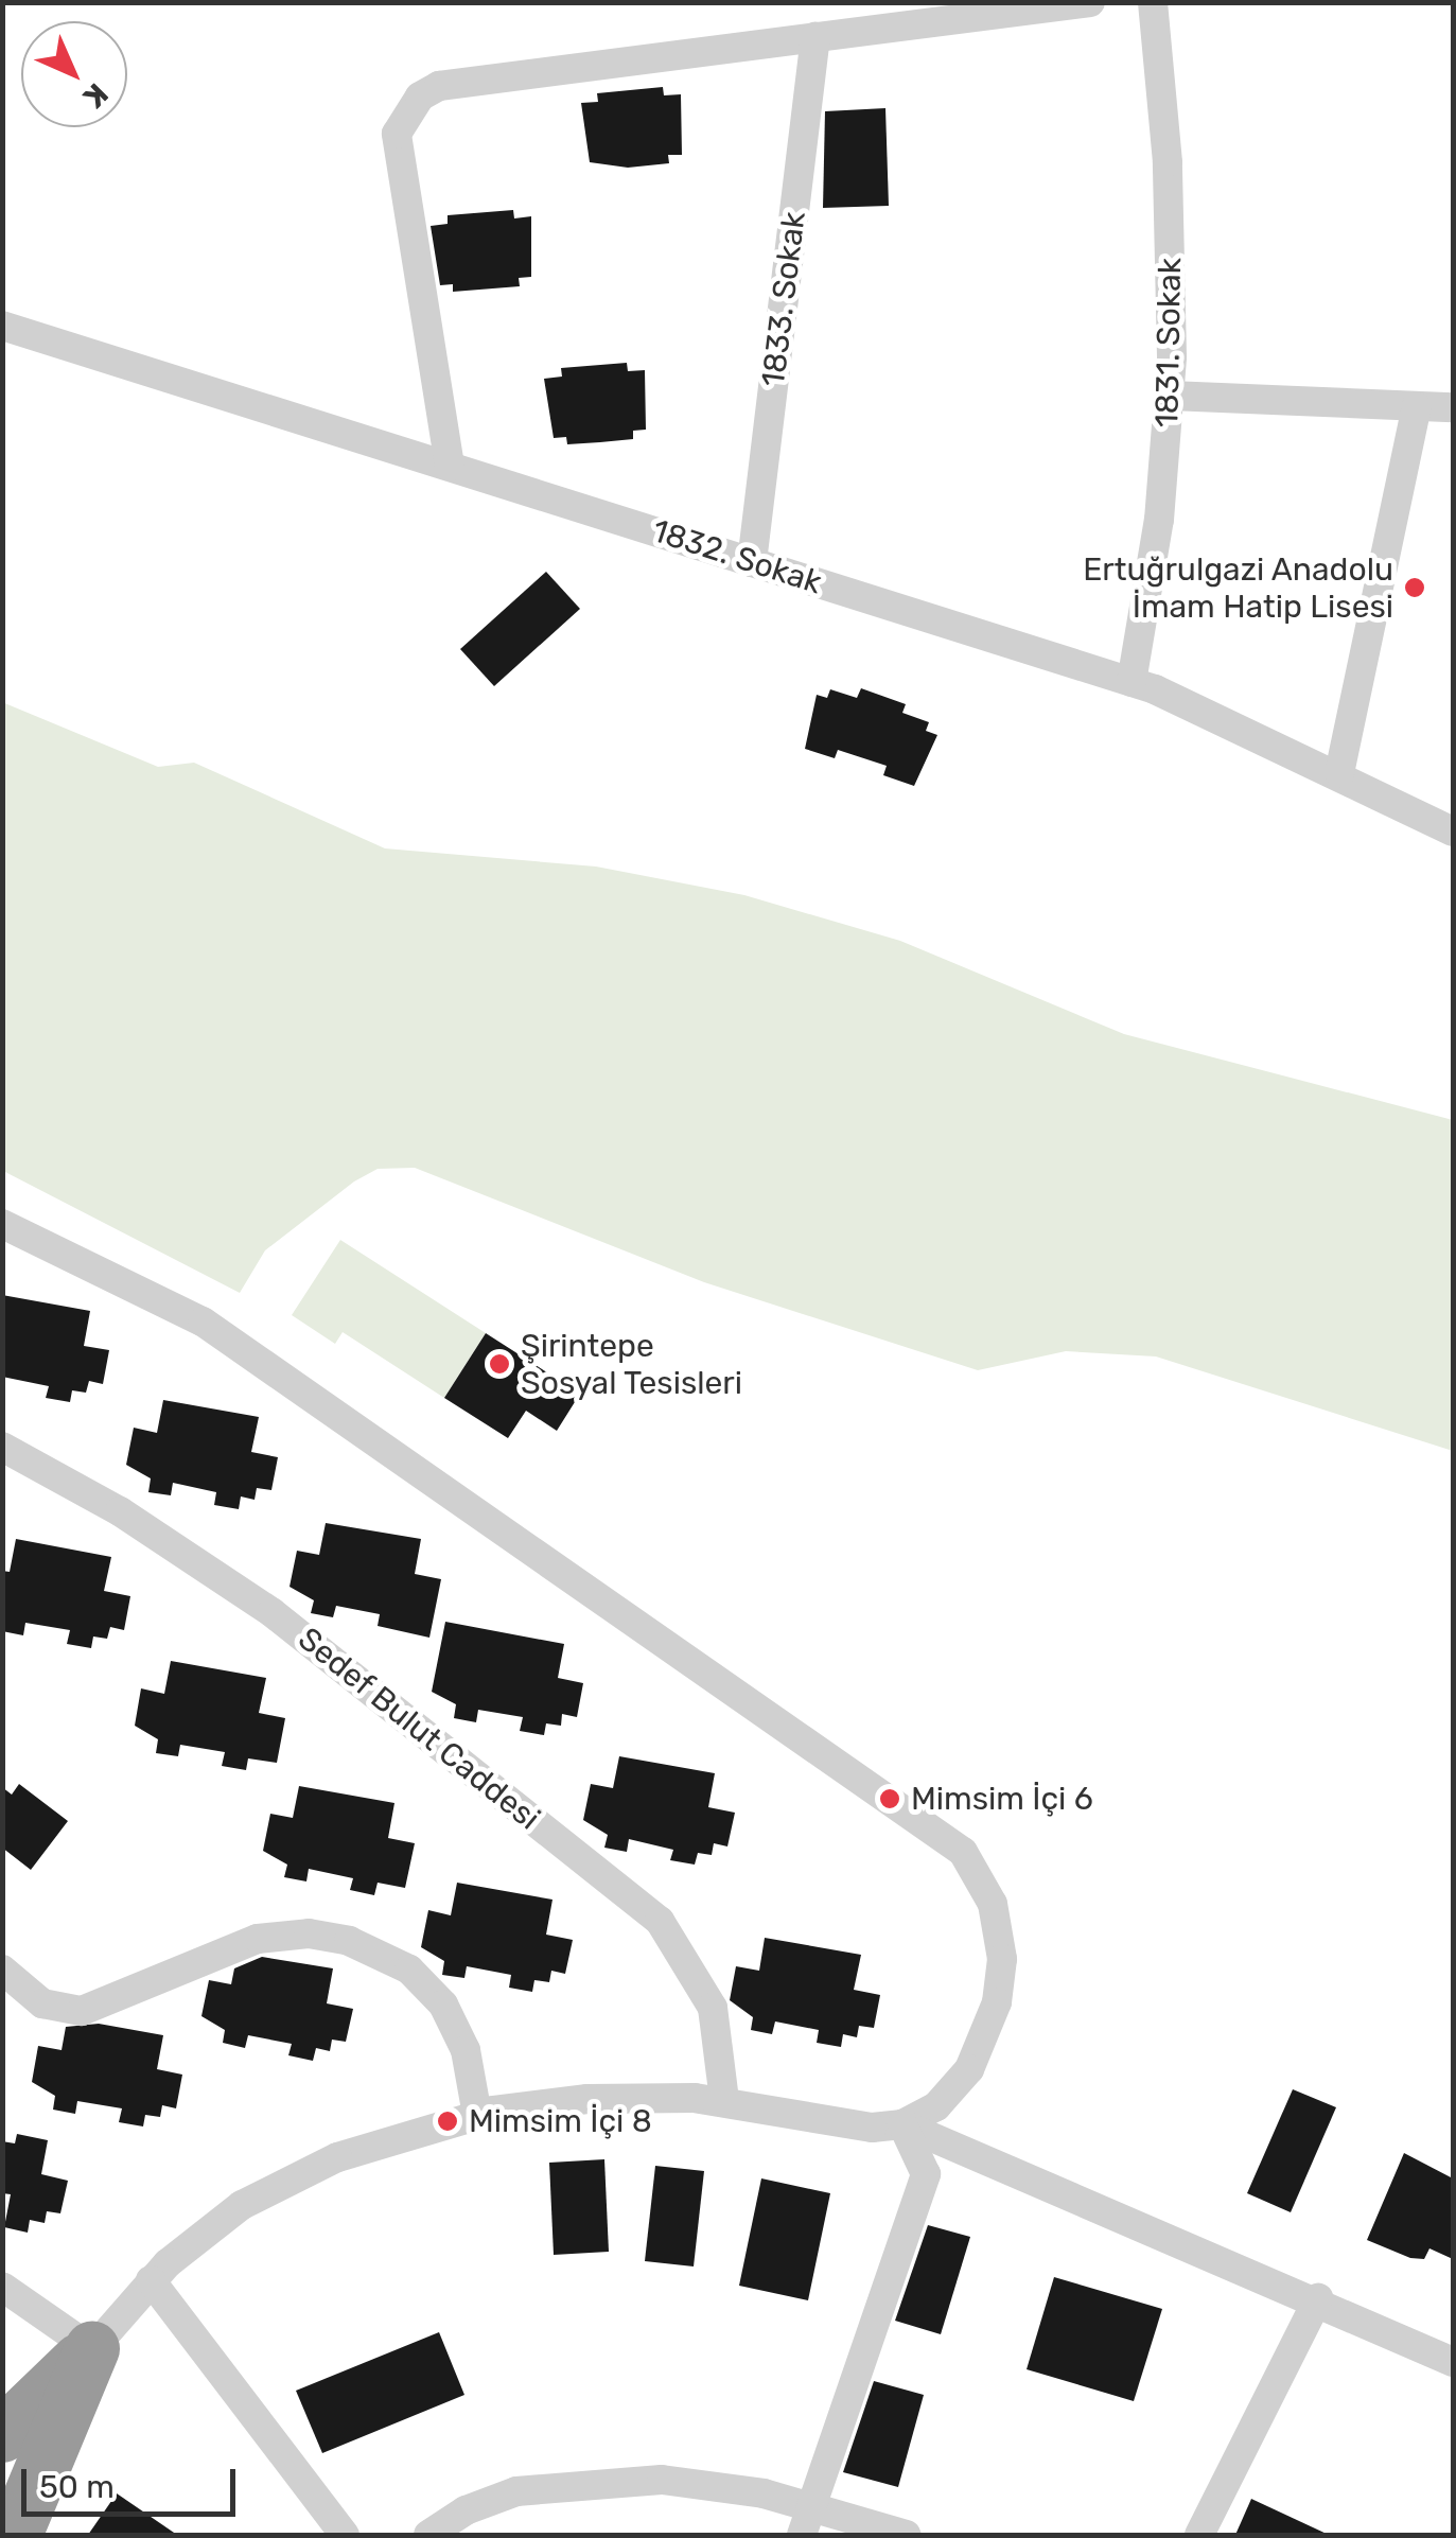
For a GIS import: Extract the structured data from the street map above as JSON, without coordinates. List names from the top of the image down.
{
  "streets": {
    "street": [
      "1833. Sokak",
      "1831. Sokak",
      "1832. Sokak",
      "Sedef Bulut Caddesi"
    ]
  },
  "crossings": [
    ["1833. Sokak", "1832. Sokak"],
    ["1831. Sokak", "1832. Sokak"]
  ],
  "places": [
    "Ertuğrulgazi Anadolu İmam Hatip Lisesi",
    "Şirintepe Sosyal Tesisleri",
    "Mimsim İçi 6",
    "Mimsim İçi 8"
  ],
  "scale_bar": "50 m",
  "north": "bottom right"
}
